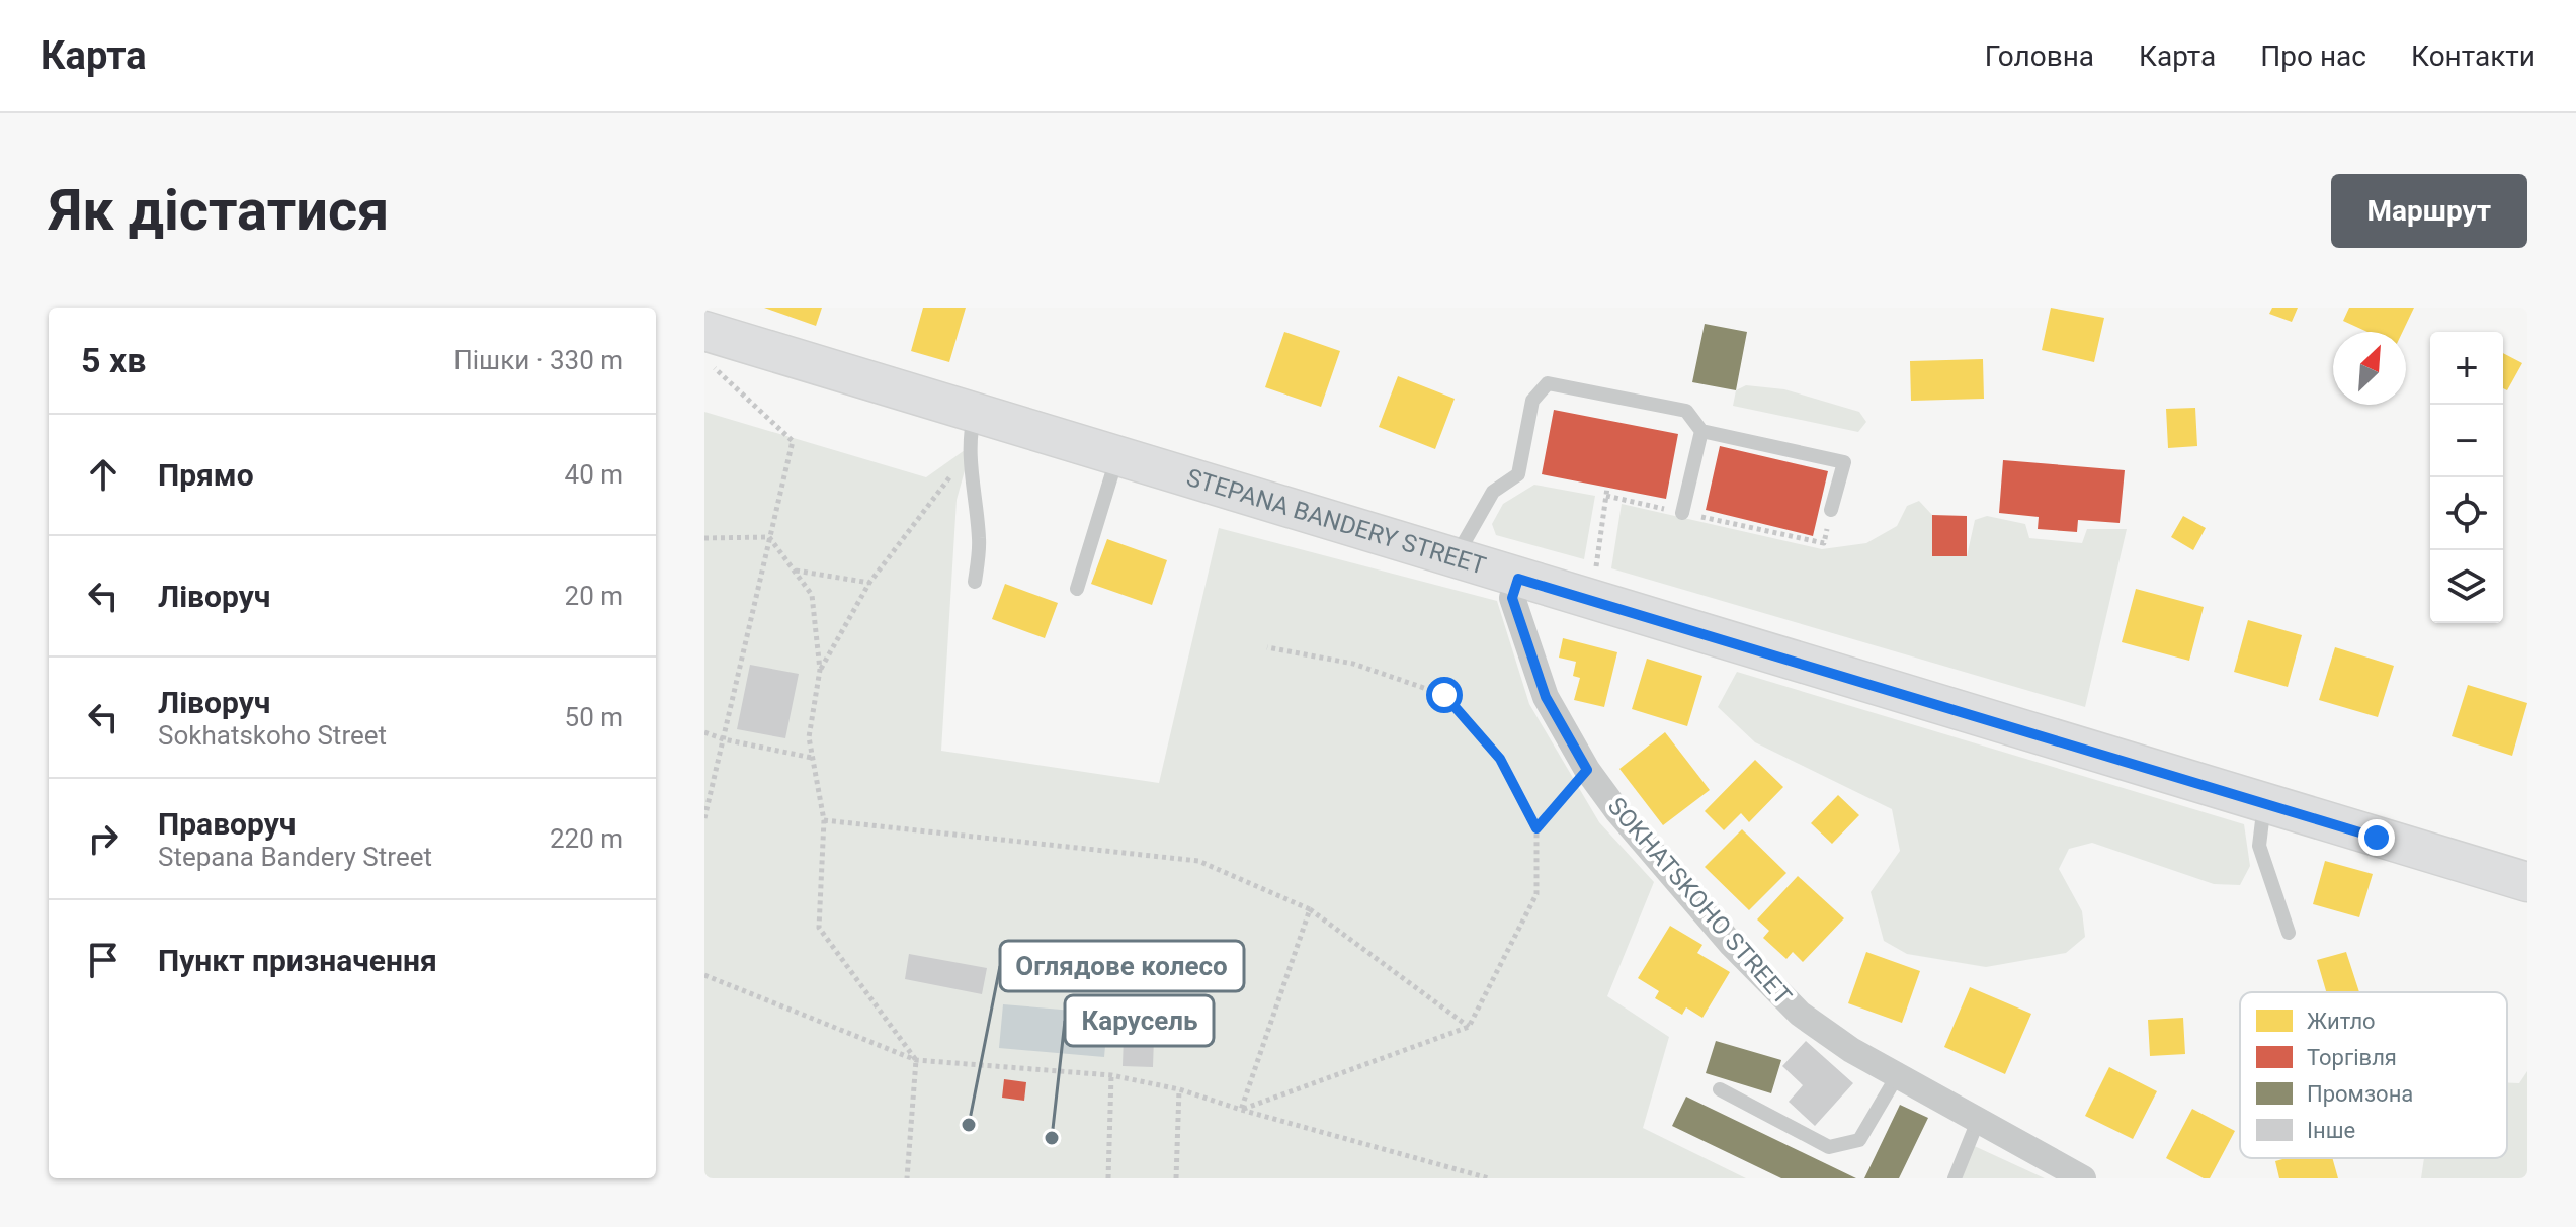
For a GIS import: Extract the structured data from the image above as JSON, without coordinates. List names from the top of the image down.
{
  "streets": {
    "main road": ["STEPANA BANDERY STREET"],
    "street": ["SOKHATSKOHO STREET"]
  },
  "crossings": [
    ["STEPANA BANDERY STREET", "SOKHATSKOHO STREET"]
  ],
  "places": ["Оглядове колесо", "Карусель"],
  "legend": [
    "Житло",
    "Торгівля",
    "Промзона",
    "Інше"
  ],
  "north": "top right",
  "page": {
    "header": "Карта",
    "nav": [
      "Головна",
      "Карта",
      "Про нас",
      "Контакти"
    ],
    "buttons": "Маршрут",
    "title": "Як дістатися",
    "heading": ["5 хв", "Пішки · 330 m"],
    "map_buttons": ["+", "−"],
    "list": [
      ["Прямо", "40 m"],
      ["Ліворуч", "20 m"],
      ["Ліворуч", "Sokhatskoho Street", "50 m"],
      ["Праворуч", "Stepana Bandery Street", "220 m"],
      "Пункт призначення"
    ]
  }
}
